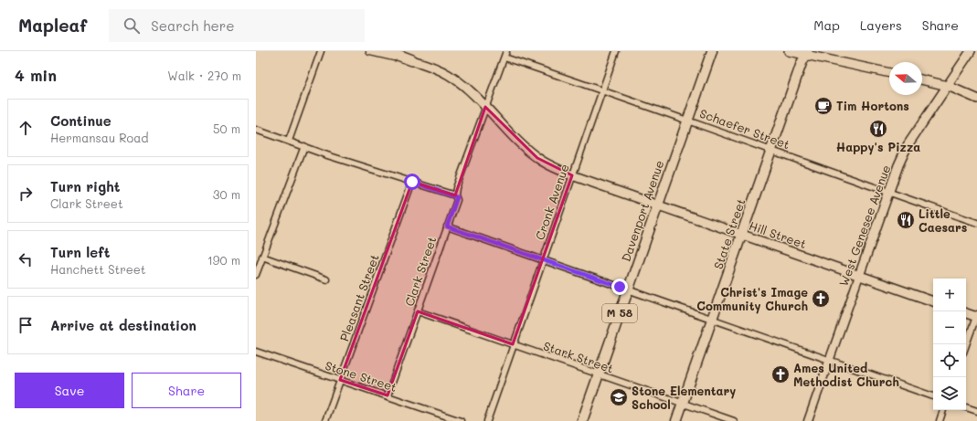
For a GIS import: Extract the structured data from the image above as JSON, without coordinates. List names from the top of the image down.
{
  "streets": {
    "main road": [
      "Davenport Avenue",
      "West Genesee Avenue",
      "State Street",
      "Hill Street",
      "M 58"
    ],
    "street": [
      "Schaefer Street",
      "Cronk Avenue",
      "Clark Street",
      "Pleasant Street",
      "Stark Street",
      "Stone Street"
    ]
  },
  "crossings": [
    ["Schaefer Street", "Cronk Avenue"],
    ["Schaefer Street", "Davenport Avenue"],
    ["Schaefer Street", "West Genesee Avenue"],
    ["Schaefer Street", "State Street"],
    ["Schaefer Street", "Clark Street"],
    ["Cronk Avenue", "Hill Street"],
    ["Cronk Avenue", "Stark Street"],
    ["Davenport Avenue", "Hill Street"],
    ["Davenport Avenue", "Stark Street"],
    ["West Genesee Avenue", "Hill Street"],
    ["State Street", "Hill Street"],
    ["State Street", "Stark Street"],
    ["Hill Street", "Clark Street"],
    ["Clark Street", "Stark Street"],
    ["Clark Street", "Stone Street"],
    ["Pleasant Street", "Stone Street"]
  ],
  "places": {
    "cafe": ["Tim Hortons"],
    "restaurant": ["Happy's Pizza", "Little Caesars"],
    "church": ["Christ's Image Community Church", "Ames United Methodist Church"],
    "school or university": ["Stone Elementary School"]
  },
  "north": "left",
  "page": {
    "header": "Mapleaf",
    "search": "Search here",
    "nav": ["Map", "Layers", "Share"],
    "heading": ["4 min", "Walk · 270 m"],
    "list": [
      ["Continue", "Hermansau Road", "50 m"],
      ["Turn right", "Clark Street", "30 m"],
      ["Turn left", "Hanchett Street", "190 m"],
      "Arrive at destination"
    ],
    "map_buttons": ["+", "−"],
    "buttons": ["Save", "Share"]
  }
}
